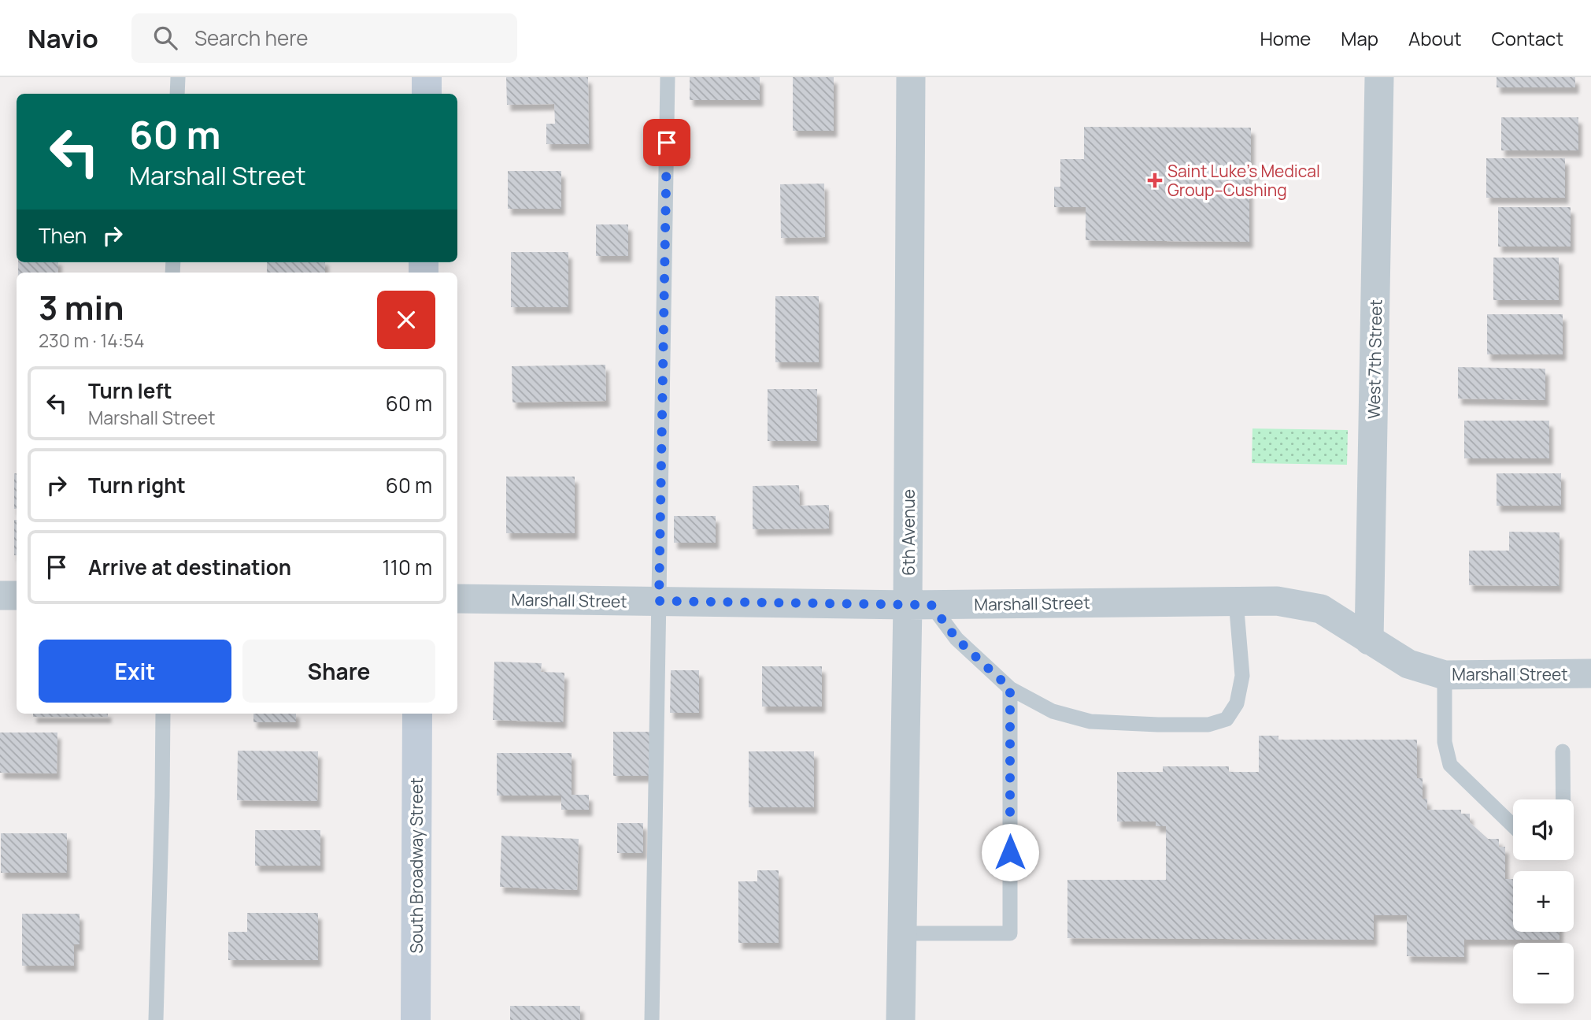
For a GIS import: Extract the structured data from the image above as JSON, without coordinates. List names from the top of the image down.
{
  "streets": {
    "street": [
      "West 7th Street",
      "6th Avenue",
      "Marshall Street",
      "South Broadway Street"
    ]
  },
  "crossings": [
    ["West 7th Street", "Marshall Street"],
    ["6th Avenue", "Marshall Street"]
  ],
  "places": {
    "health": ["Saint Luke's Medical Group–Cushing"]
  },
  "page": {
    "header": "Navio",
    "search": "Search here",
    "nav": [
      "Home",
      "Map",
      "About",
      "Contact"
    ],
    "turn": ["60 m", "Marshall Street"],
    "then": "Then",
    "heading": ["3 min", "230 m · 14:54"],
    "list": [
      {
        "name": "Turn left",
        "note": "Marshall Street",
        "value": "60 m"
      },
      {
        "name": "Turn right",
        "value": "60 m"
      },
      {
        "name": "Arrive at destination",
        "value": "110 m"
      }
    ],
    "buttons": ["Exit", "Share"],
    "map_buttons": ["+", "−"]
  }
}
